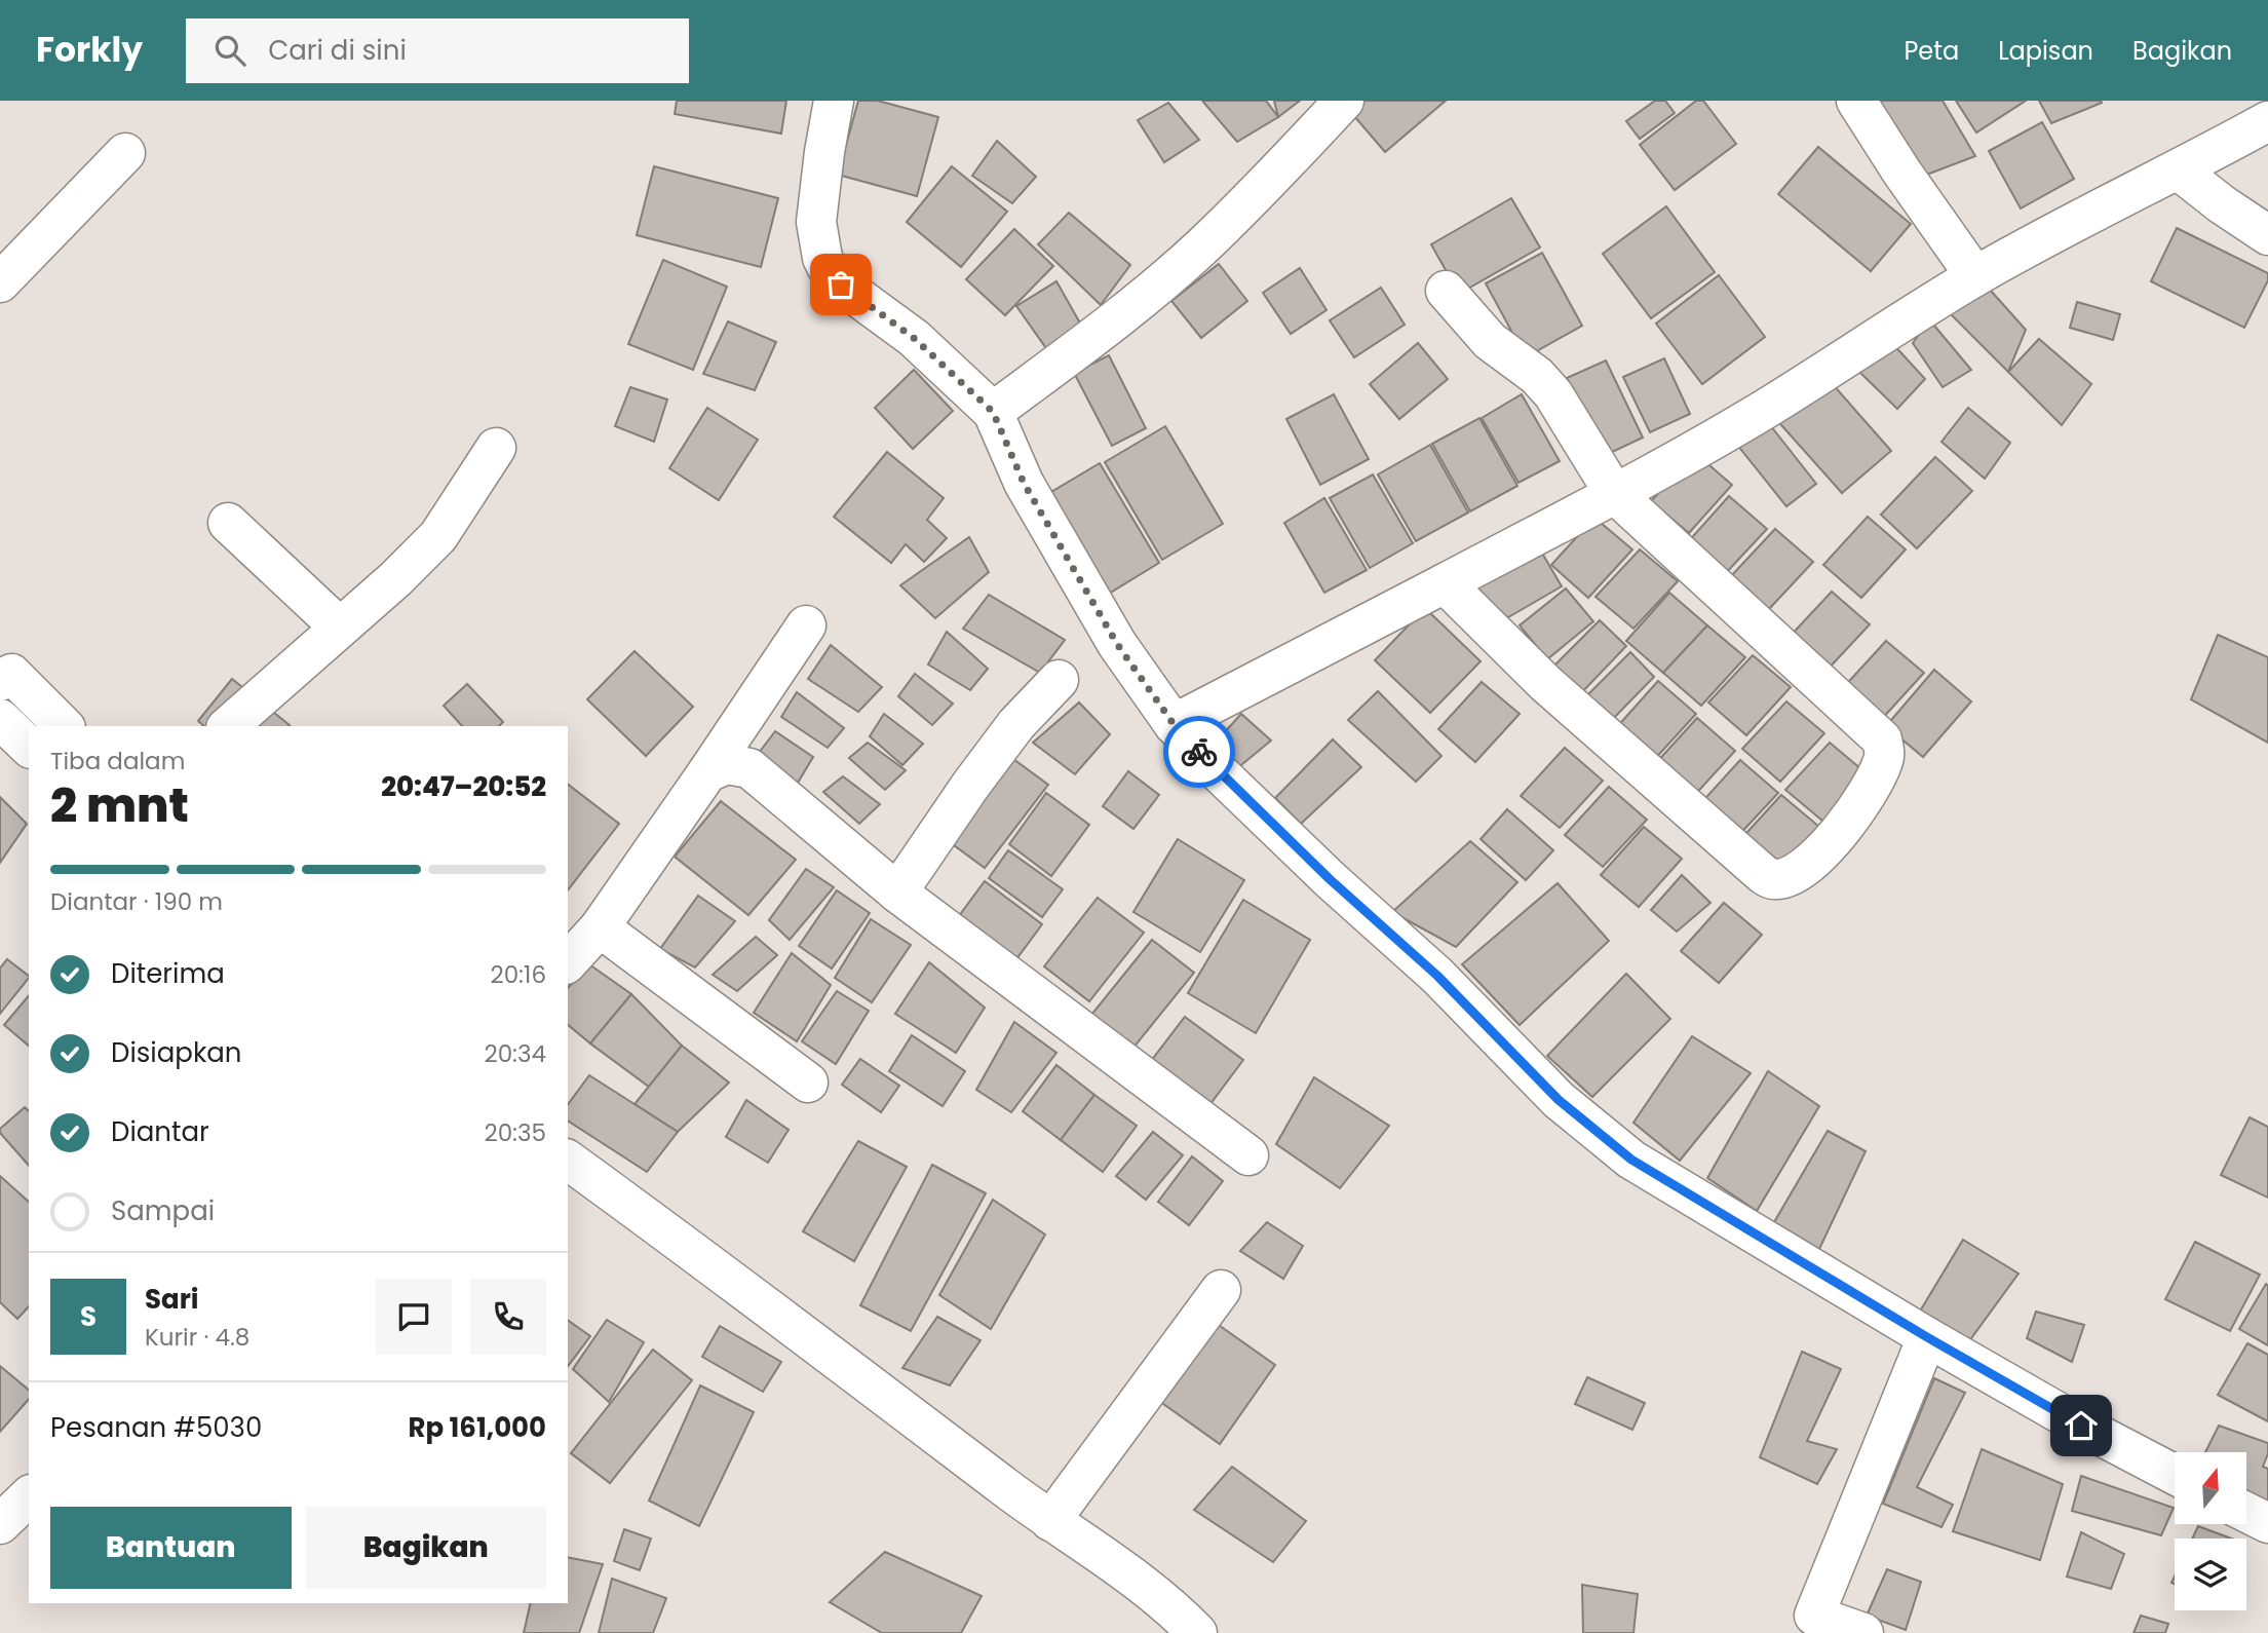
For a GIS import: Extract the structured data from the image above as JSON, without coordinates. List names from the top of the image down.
{
  "north": "top",
  "page": {
    "header": "Forkly",
    "search": "Cari di sini",
    "nav": ["Peta", "Lapisan", "Bagikan"],
    "heading": ["2 mnt", "Tiba dalam", "20:47–20:52"],
    "panel": [
      "Sari",
      "Kurir · 4.8",
      "Pesanan #5030",
      "Rp 161,000"
    ],
    "bar": "Diantar · 190 m",
    "list": [
      ["Diterima", "20:16"],
      ["Disiapkan", "20:34"],
      ["Diantar", "20:35"],
      "Sampai"
    ],
    "round": "S",
    "buttons": ["Bantuan", "Bagikan"]
  }
}
